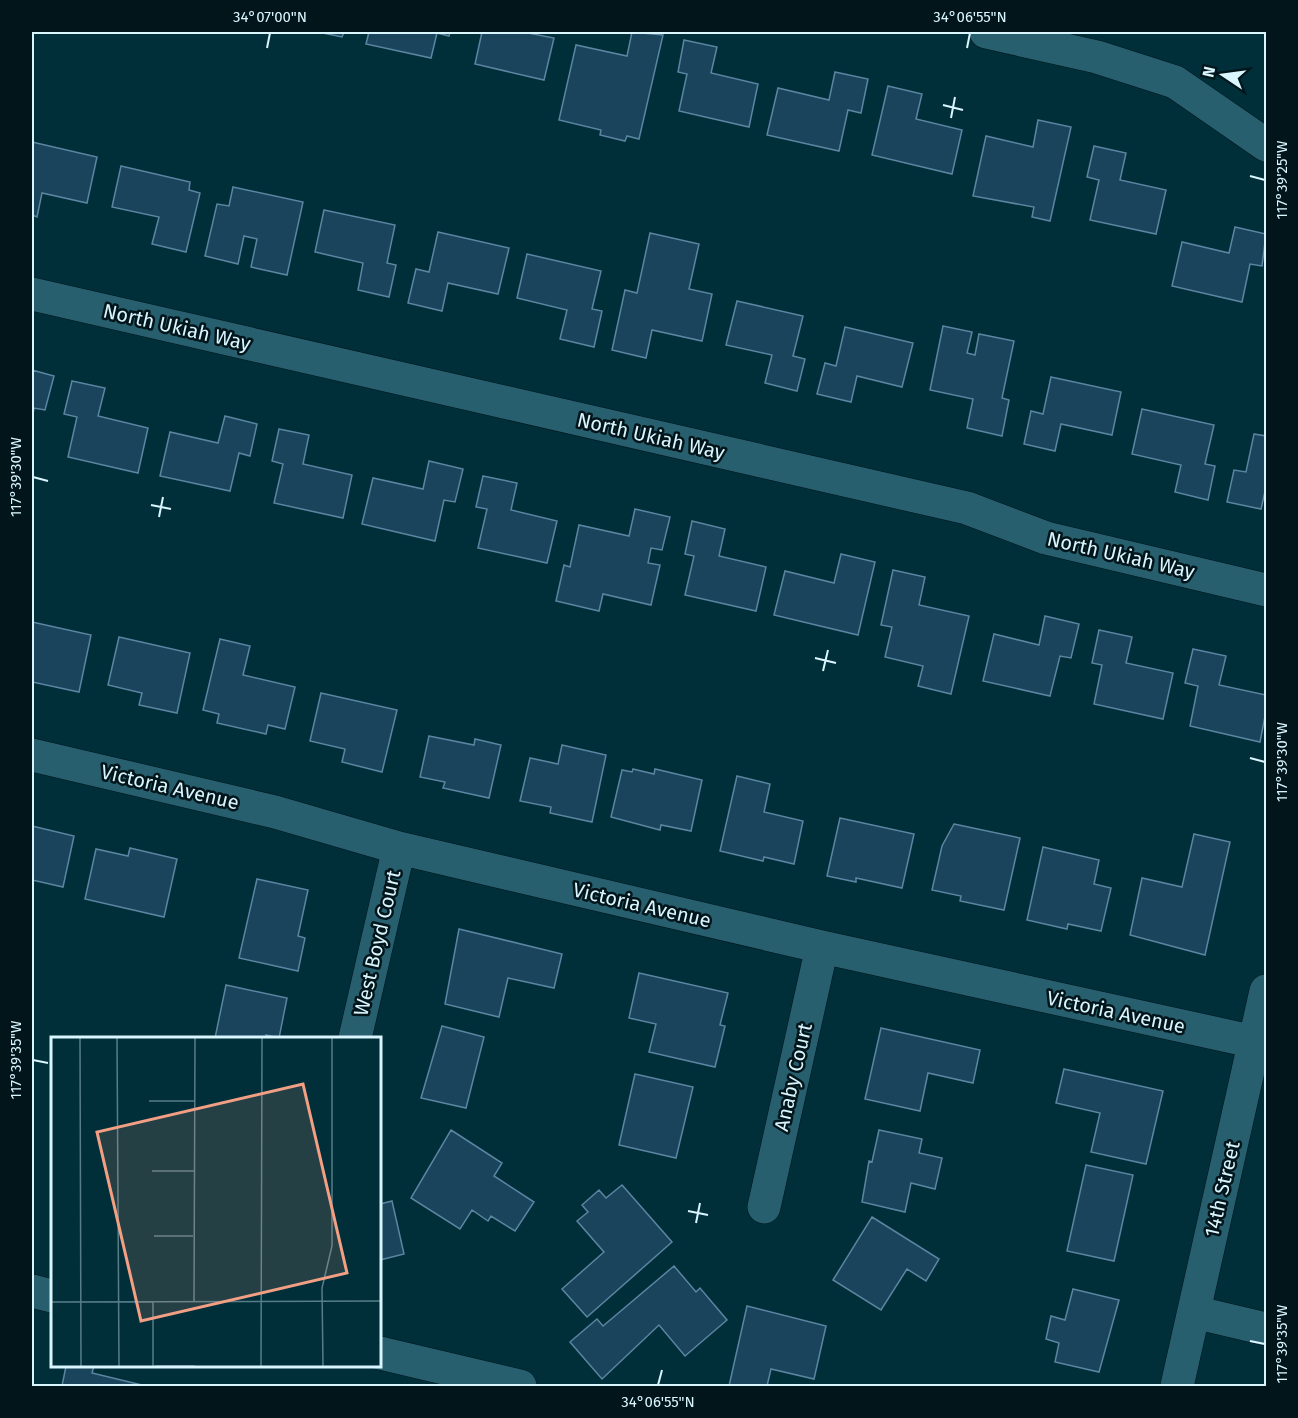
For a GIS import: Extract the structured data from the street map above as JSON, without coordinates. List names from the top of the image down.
{
  "streets": {
    "street": [
      "North Ukiah Way",
      "Victoria Avenue",
      "West Boyd Court",
      "Anaby Court",
      "14th Street"
    ]
  },
  "crossings": [
    ["Victoria Avenue", "West Boyd Court"],
    ["Victoria Avenue", "Anaby Court"],
    ["Victoria Avenue", "14th Street"]
  ],
  "north": "left",
  "coordinates": [
    "34°07'00\"N",
    "34°06'55\"N",
    "117°39'25\"W",
    "117°39'30\"W",
    "117°39'35\"W"
  ]
}
